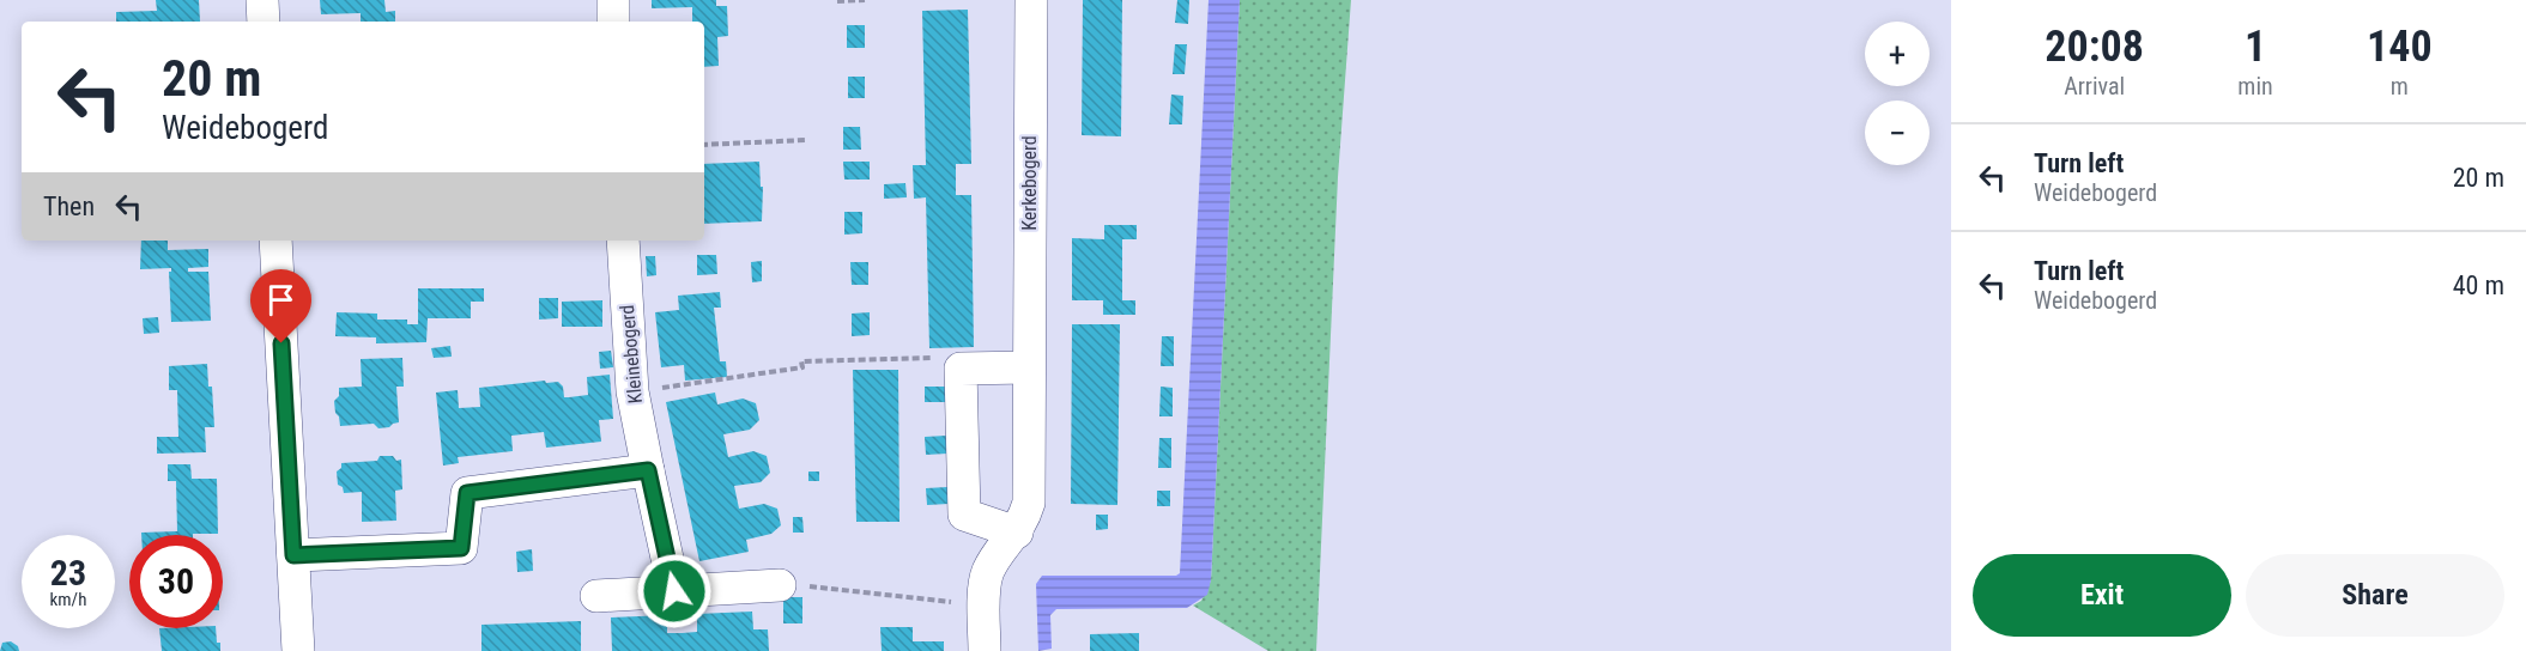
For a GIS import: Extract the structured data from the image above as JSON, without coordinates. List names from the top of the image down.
{
  "streets": {
    "street": ["Kerkebogerd", "Kleinebogerd"]
  },
  "page": {
    "eta": [
      "20:08",
      "Arrival",
      "1",
      "min",
      "140",
      "m"
    ],
    "map_buttons": ["+", "−"],
    "turn": ["20 m", "Weidebogerd"],
    "list": [
      {
        "name": "Turn left",
        "note": "Weidebogerd",
        "value": "20 m"
      },
      {
        "name": "Turn left",
        "note": "Weidebogerd",
        "value": "40 m"
      }
    ],
    "then": "Then",
    "speed": "23 km/h",
    "limit": "30",
    "buttons": ["Exit", "Share"]
  }
}
